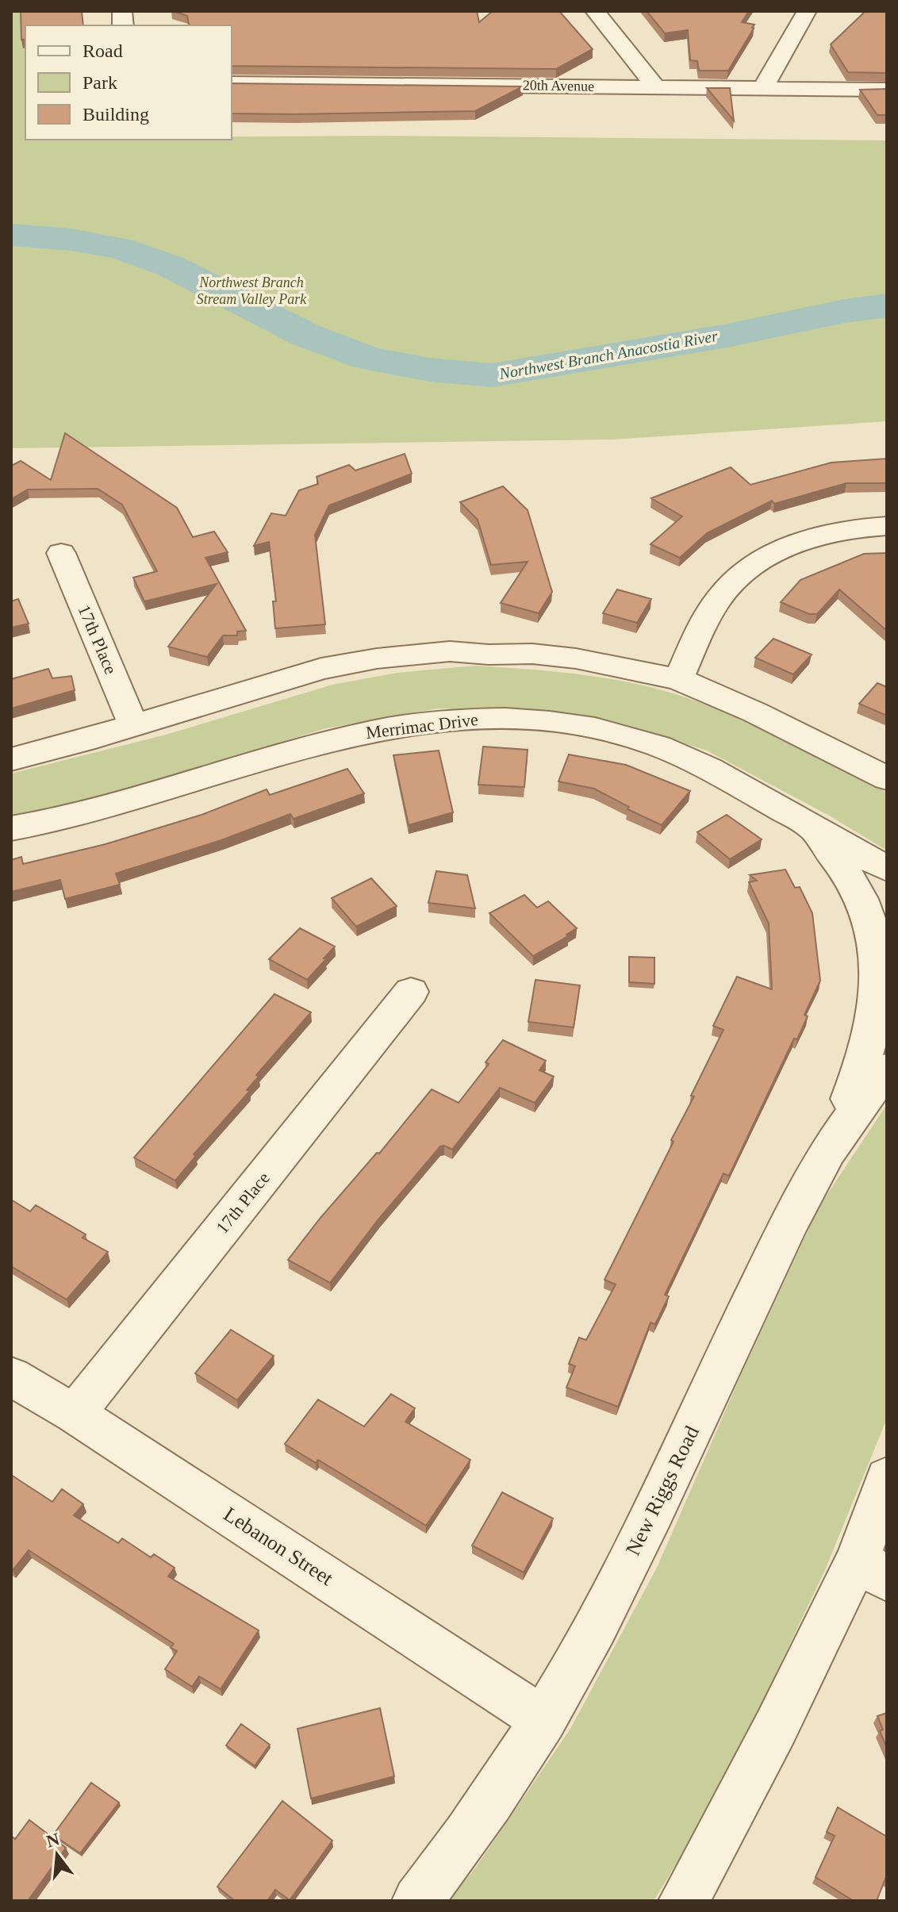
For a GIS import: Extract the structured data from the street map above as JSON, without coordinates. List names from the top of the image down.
{
  "streets": {
    "street": [
      "20th Avenue",
      "17th Place",
      "Merrimac Drive",
      "New Riggs Road",
      "Lebanon Street"
    ]
  },
  "crossings": [
    ["17th Place", "Lebanon Street"],
    ["New Riggs Road", "Lebanon Street"]
  ],
  "water": ["Northwest Branch Anacostia River"],
  "parks": ["Northwest Branch Stream Valley Park"],
  "legend": ["Road", "Park", "Building"],
  "north": "top"
}
